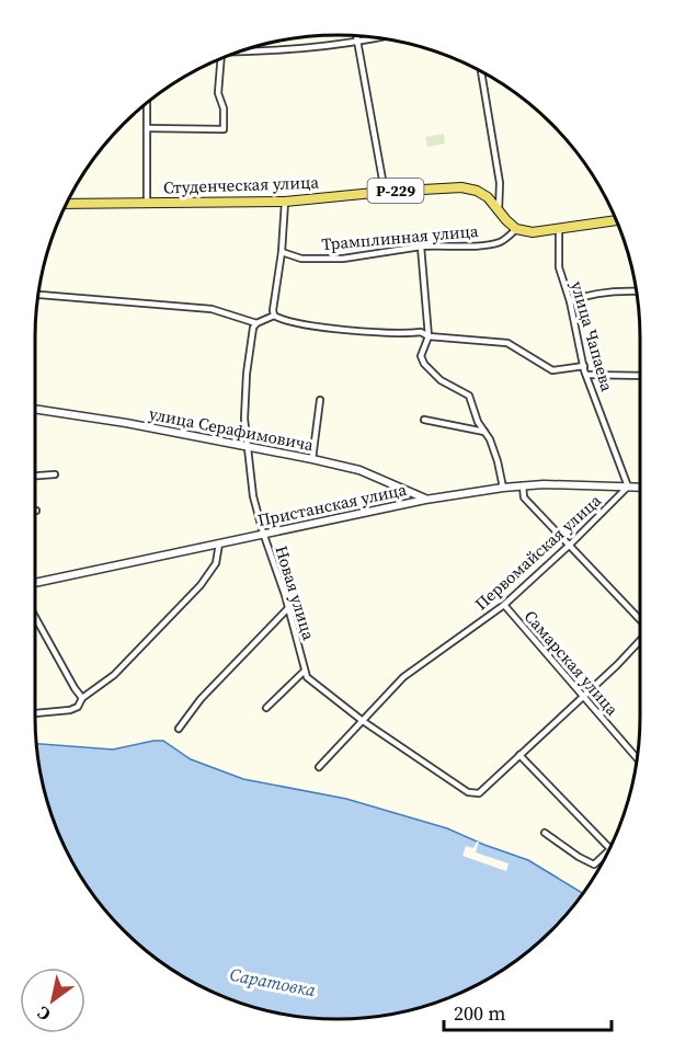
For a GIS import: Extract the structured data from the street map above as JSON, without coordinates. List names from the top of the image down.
{
  "streets": {
    "main road": ["Студенческая улица", "Р-229"],
    "street": [
      "Трамплинная улица",
      "улица Чапаева",
      "улица Серафимовича",
      "Пристанская улица",
      "Первомайская улица",
      "Новая улица",
      "Самарская улица"
    ]
  },
  "crossings": [
    ["Студенческая улица", "Р-229"],
    ["Р-229", "Трамплинная улица"],
    ["улица Чапаева", "Пристанская улица"],
    ["улица Чапаева", "Первомайская улица"],
    ["улица Серафимовича", "Пристанская улица"],
    ["улица Серафимовича", "Новая улица"],
    ["Пристанская улица", "Первомайская улица"],
    ["Пристанская улица", "Новая улица"],
    ["Первомайская улица", "Новая улица"],
    ["Первомайская улица", "Самарская улица"]
  ],
  "water": ["Саратовка"],
  "scale_bar": "200 m",
  "north": "bottom left"
}
